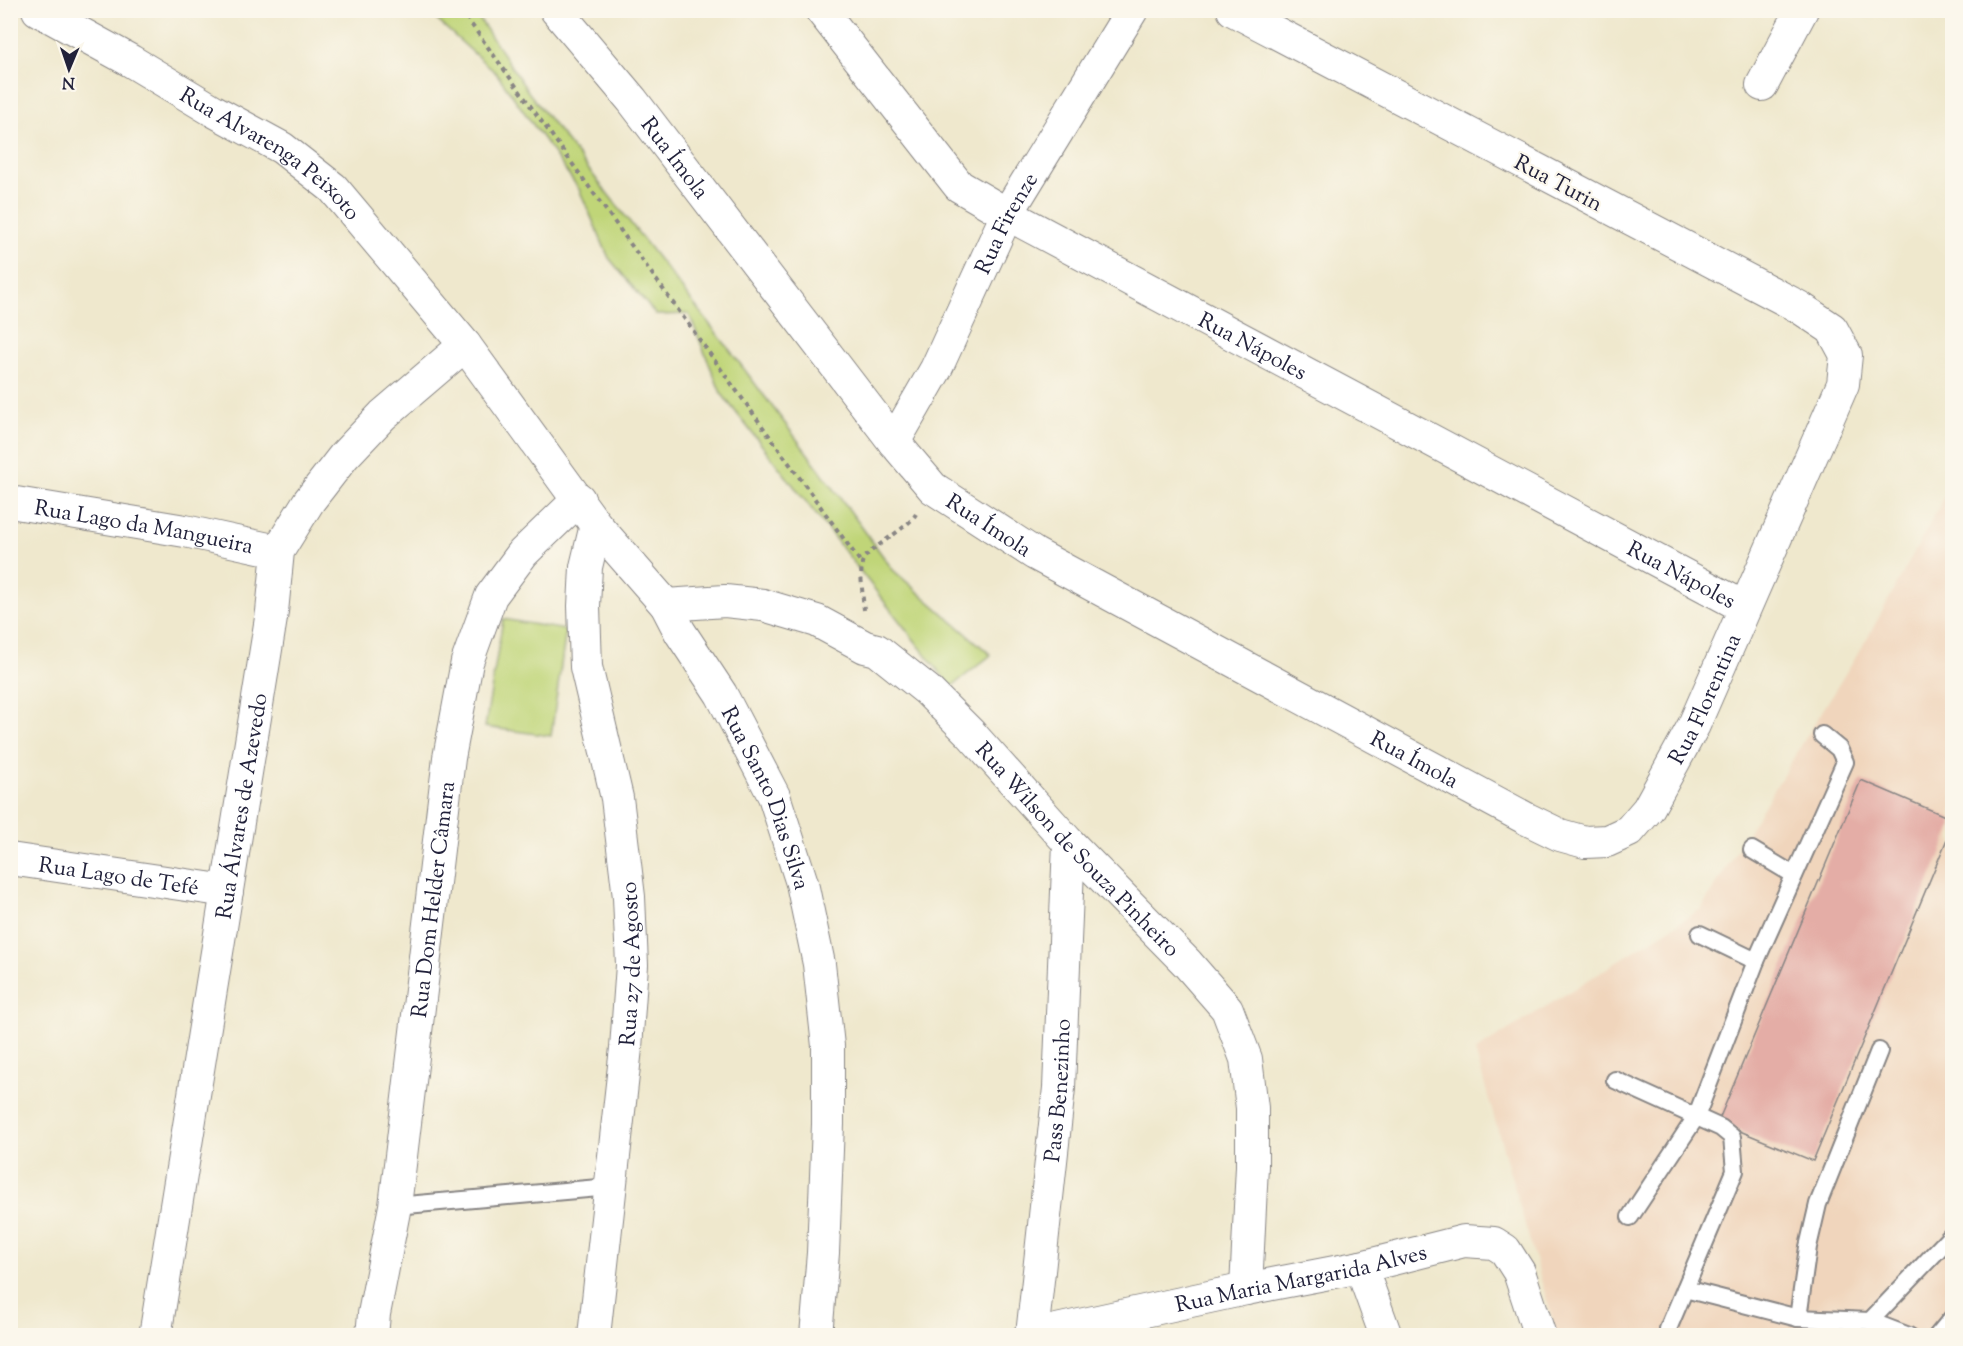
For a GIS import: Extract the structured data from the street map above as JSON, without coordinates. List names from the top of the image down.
{
  "streets": {
    "street": [
      "Rua Alvarenga Peixoto",
      "Rua Ímola",
      "Rua Turin",
      "Rua Firenze",
      "Rua Nápoles",
      "Rua Lago da Mangueira",
      "Rua Florentina",
      "Rua Santo Dias Silva",
      "Rua Álvares de Azevedo",
      "Rua Wilson de Souza Pinheiro",
      "Rua Lago de Tefé",
      "Rua Dom Helder Câmara",
      "Rua 27 de Agosto",
      "Pass Benezinho",
      "Rua Maria Margarida Alves"
    ]
  },
  "crossings": [
    ["Rua Alvarenga Peixoto", "Rua Santo Dias Silva"],
    ["Rua Alvarenga Peixoto", "Rua Álvares de Azevedo"],
    ["Rua Ímola", "Rua Firenze"],
    ["Rua Ímola", "Rua Florentina"],
    ["Rua Turin", "Rua Florentina"],
    ["Rua Firenze", "Rua Nápoles"],
    ["Rua Nápoles", "Rua Florentina"],
    ["Rua Lago da Mangueira", "Rua Álvares de Azevedo"],
    ["Rua Santo Dias Silva", "Rua Álvares de Azevedo"],
    ["Rua Santo Dias Silva", "Rua Wilson de Souza Pinheiro"],
    ["Rua Santo Dias Silva", "Rua Dom Helder Câmara"],
    ["Rua Santo Dias Silva", "Rua 27 de Agosto"],
    ["Rua Álvares de Azevedo", "Rua Lago de Tefé"],
    ["Rua Wilson de Souza Pinheiro", "Pass Benezinho"],
    ["Rua Wilson de Souza Pinheiro", "Rua Maria Margarida Alves"],
    ["Pass Benezinho", "Rua Maria Margarida Alves"]
  ],
  "north": "bottom"
}
